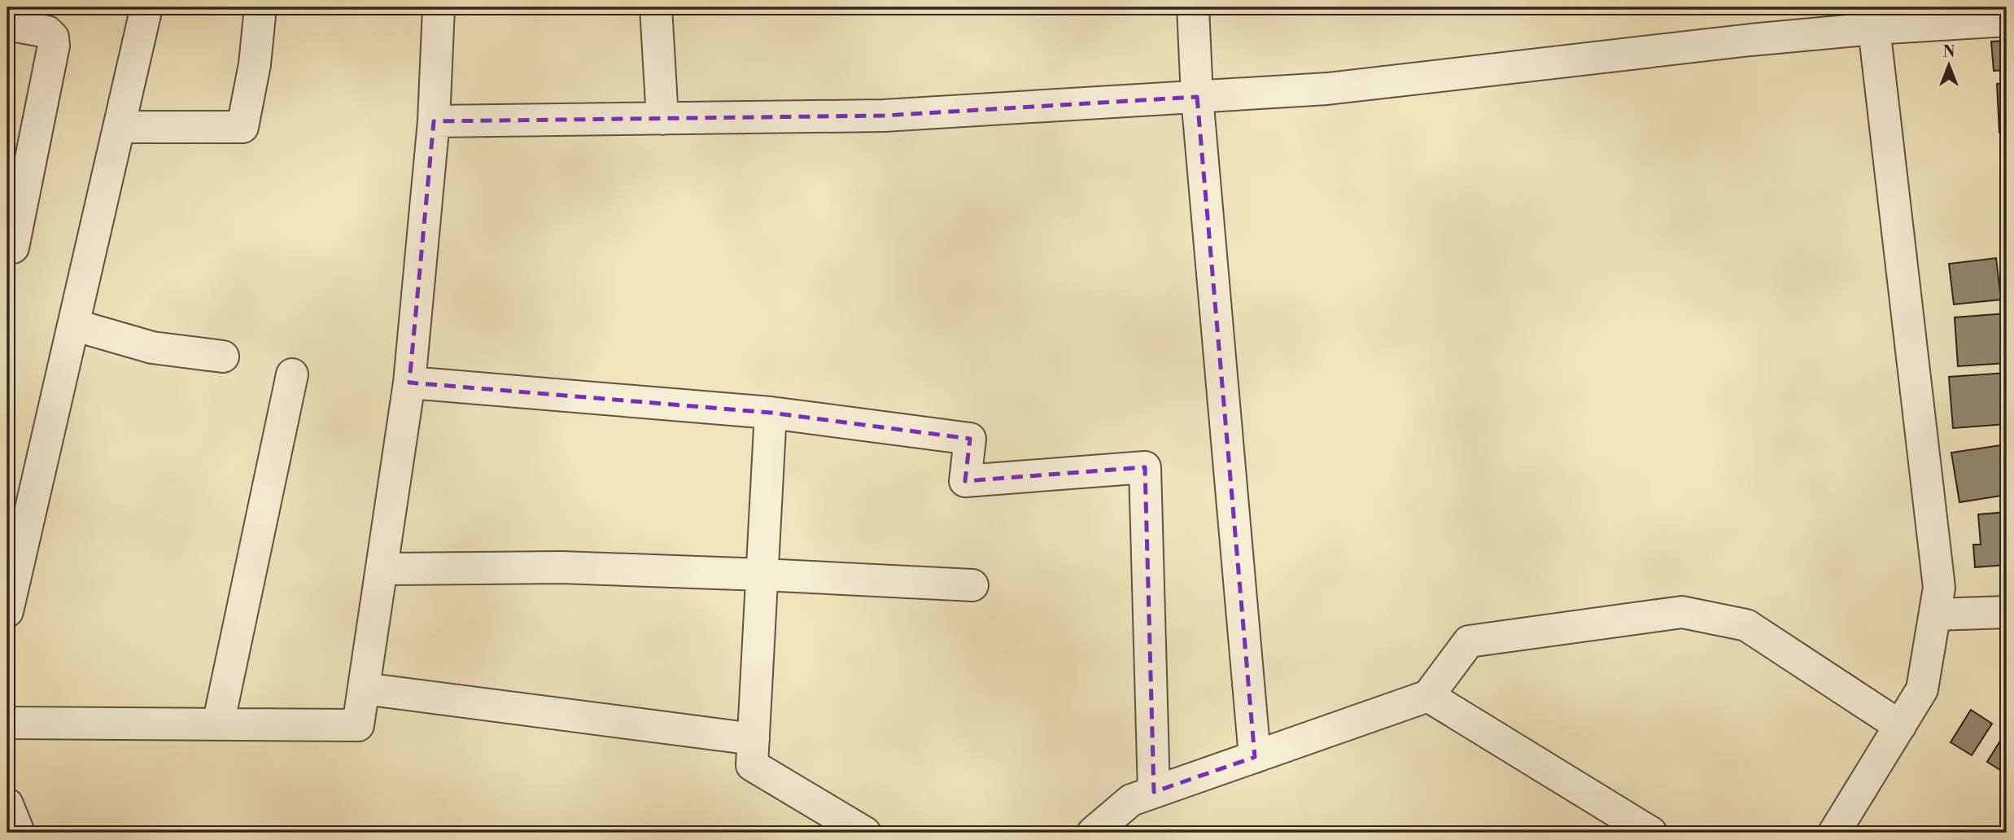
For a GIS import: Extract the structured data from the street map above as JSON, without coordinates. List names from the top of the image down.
{
  "north": "top"
}
